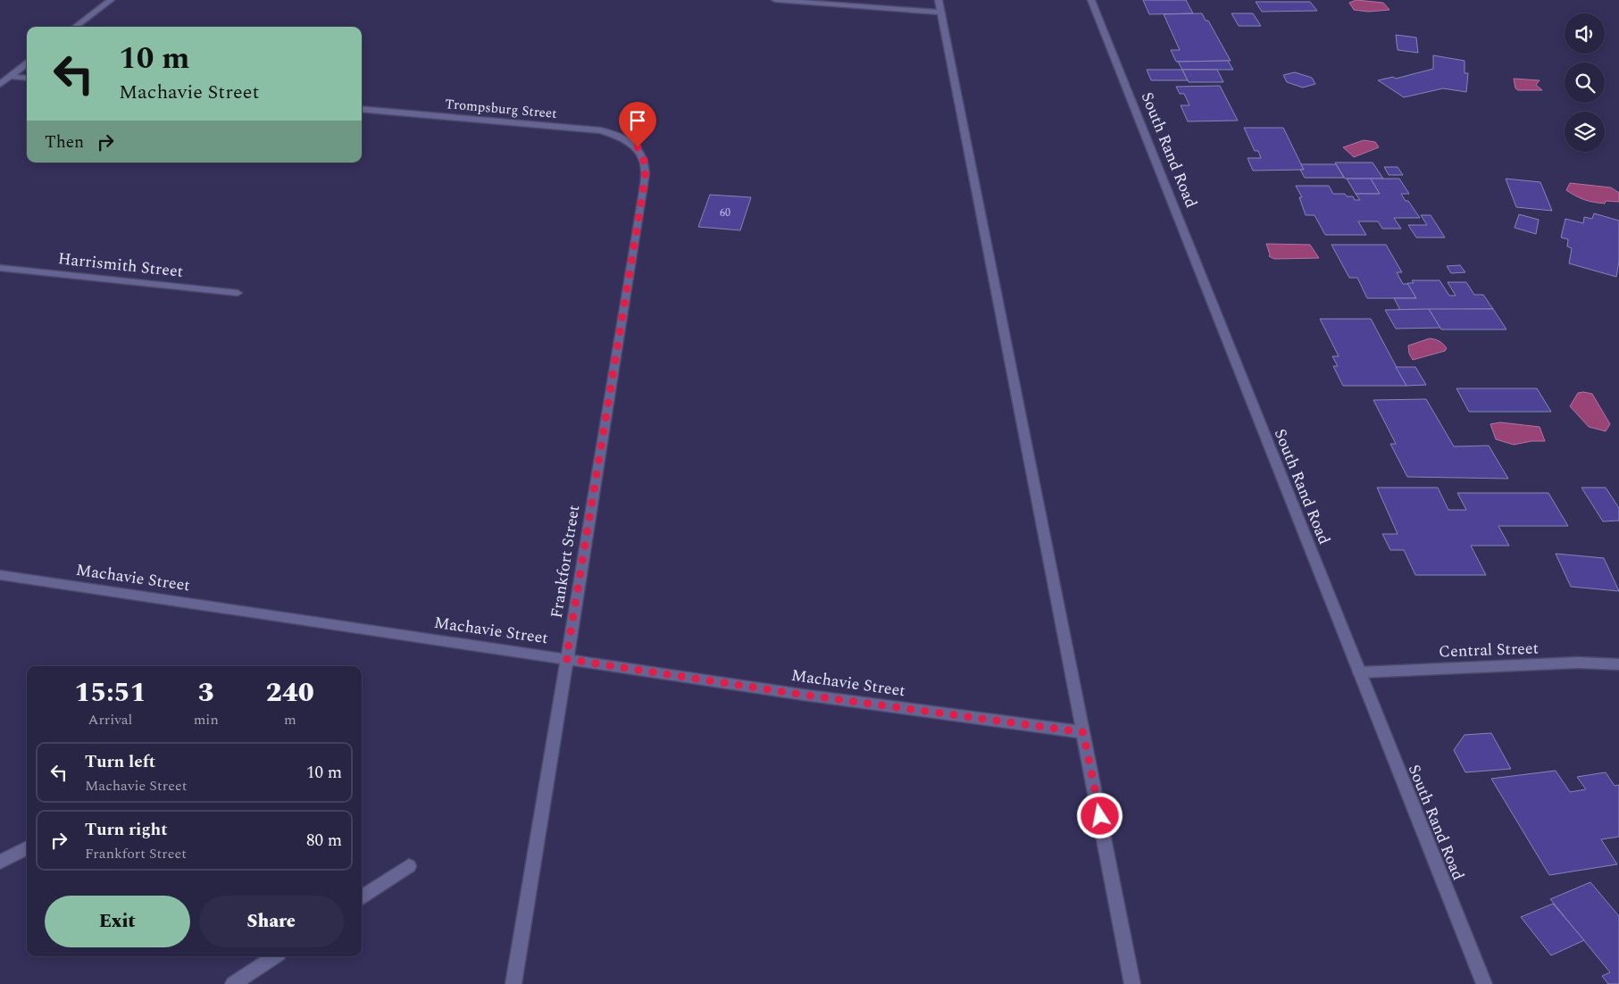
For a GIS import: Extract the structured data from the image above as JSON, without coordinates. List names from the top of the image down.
{
  "streets": {
    "street": [
      "Trompsburg Street",
      "South Rand Road",
      "Harrismith Street",
      "Frankfort Street",
      "Machavie Street",
      "Central Street"
    ]
  },
  "crossings": [
    ["Trompsburg Street", "Frankfort Street"],
    ["South Rand Road", "Central Street"],
    ["Frankfort Street", "Machavie Street"]
  ],
  "house_numbers": ["60"],
  "page": {
    "turn": ["10 m", "Machavie Street"],
    "then": "Then",
    "eta": [
      "15:51",
      "Arrival",
      "3",
      "min",
      "240",
      "m"
    ],
    "list": [
      {
        "name": "Turn left",
        "note": "Machavie Street",
        "value": "10 m"
      },
      {
        "name": "Turn right",
        "note": "Frankfort Street",
        "value": "80 m"
      }
    ],
    "buttons": ["Exit", "Share"]
  }
}
